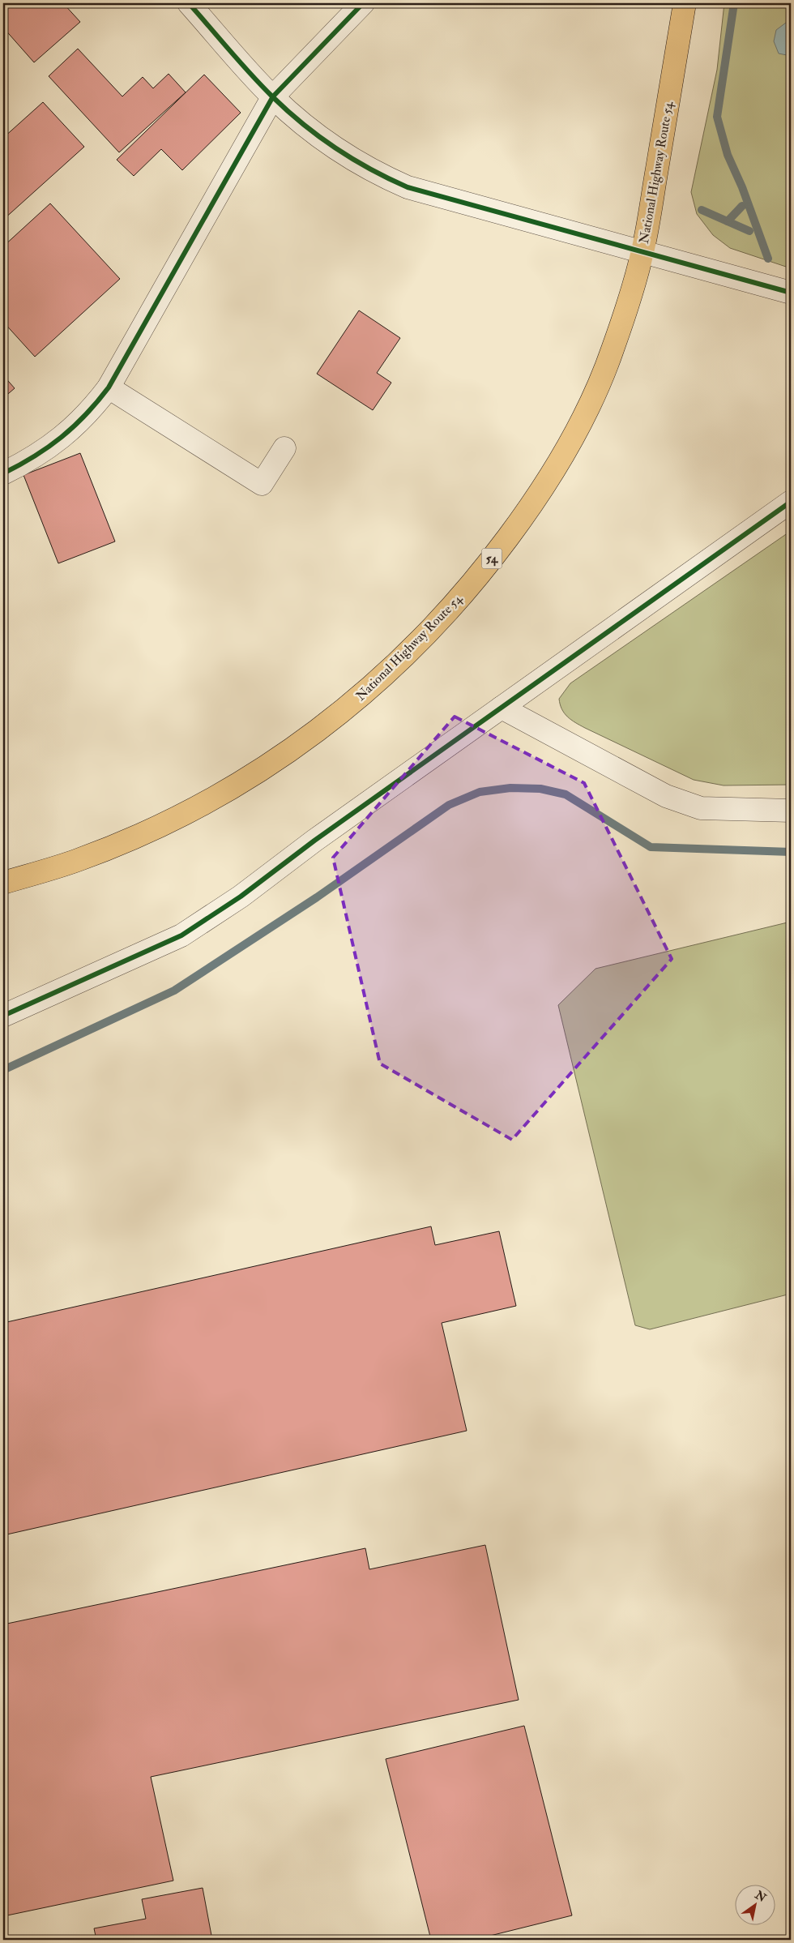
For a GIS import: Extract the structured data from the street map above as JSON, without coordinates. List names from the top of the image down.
{
  "streets": {
    "highway": ["National Highway Route 54", "54"]
  },
  "north": "top right"
}
